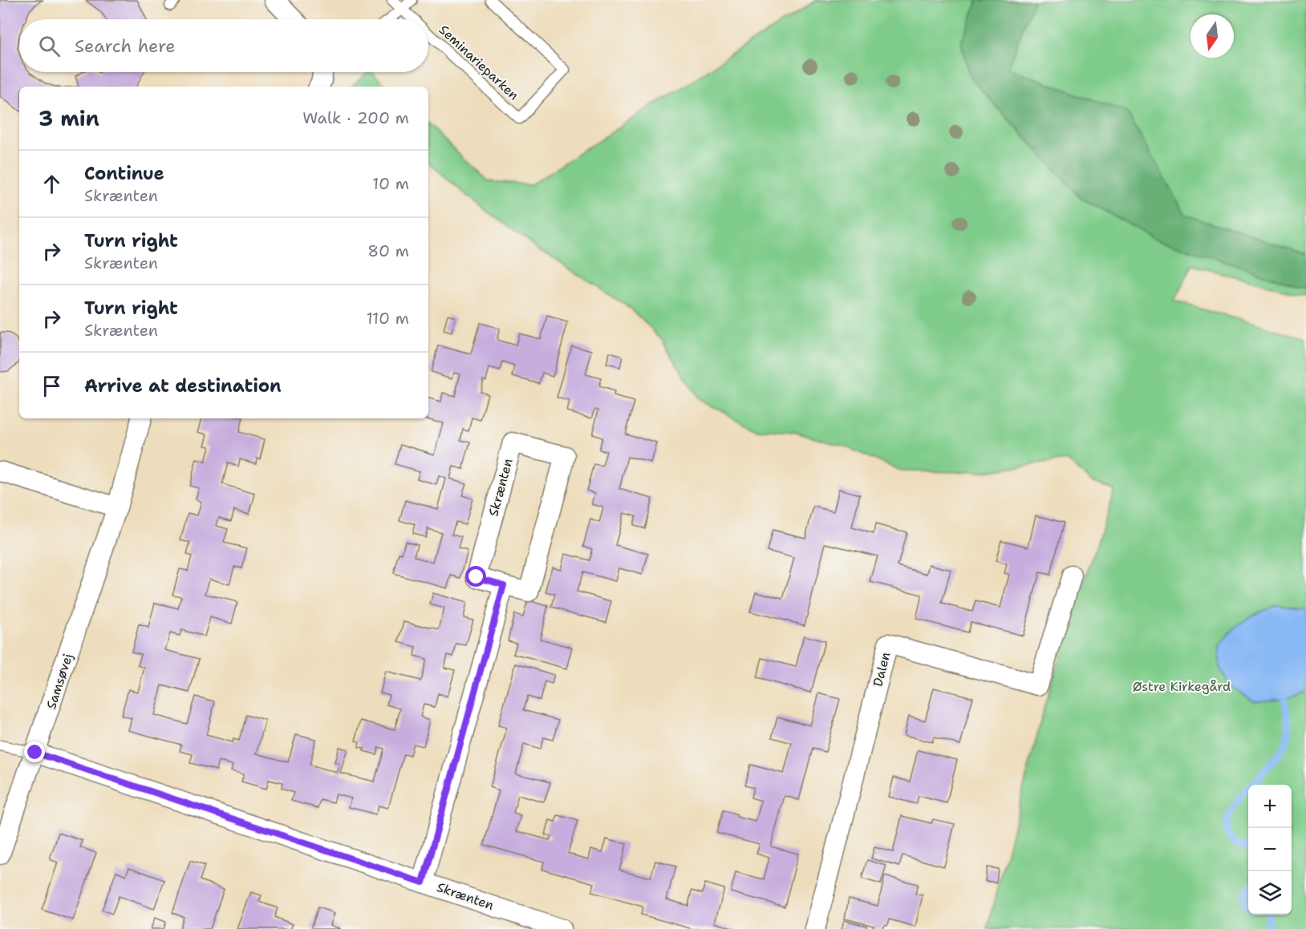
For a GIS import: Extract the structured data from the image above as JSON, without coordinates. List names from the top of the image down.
{
  "streets": {
    "street": ["Skrænten", "Dalen", "Samsøvej"],
    "lane": ["Seminarieparken"]
  },
  "crossings": [
    ["Skrænten", "Samsøvej"]
  ],
  "parks": ["Østre Kirkegård"],
  "north": "bottom",
  "page": {
    "search": "Search here",
    "heading": ["3 min", "Walk · 200 m"],
    "list": [
      ["Continue", "Skrænten", "10 m"],
      ["Turn right", "Skrænten", "80 m"],
      ["Turn right", "Skrænten", "110 m"],
      "Arrive at destination"
    ],
    "map_buttons": ["+", "−"]
  }
}
